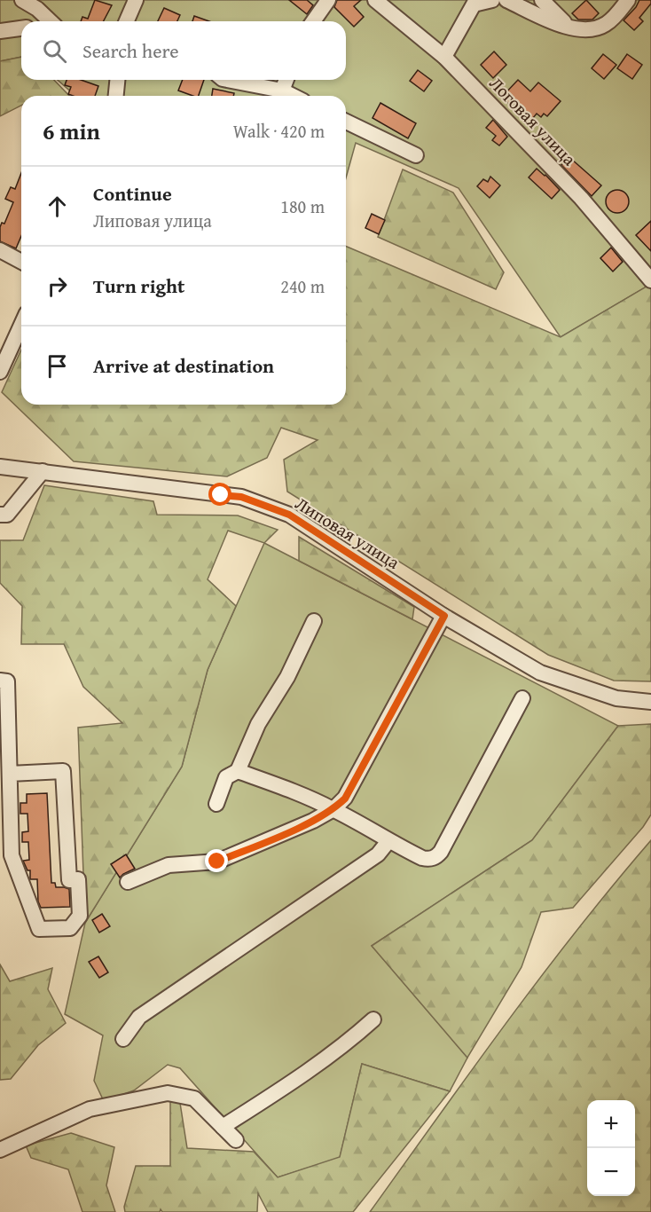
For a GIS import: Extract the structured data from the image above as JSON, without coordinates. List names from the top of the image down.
{
  "streets": {
    "street": ["Логовая улица", "Липовая улица"]
  },
  "page": {
    "search": "Search here",
    "heading": ["6 min", "Walk · 420 m"],
    "list": [
      ["Continue", "Липовая улица", "180 m"],
      ["Turn right", "240 m"],
      "Arrive at destination"
    ],
    "map_buttons": ["+", "−"]
  }
}
